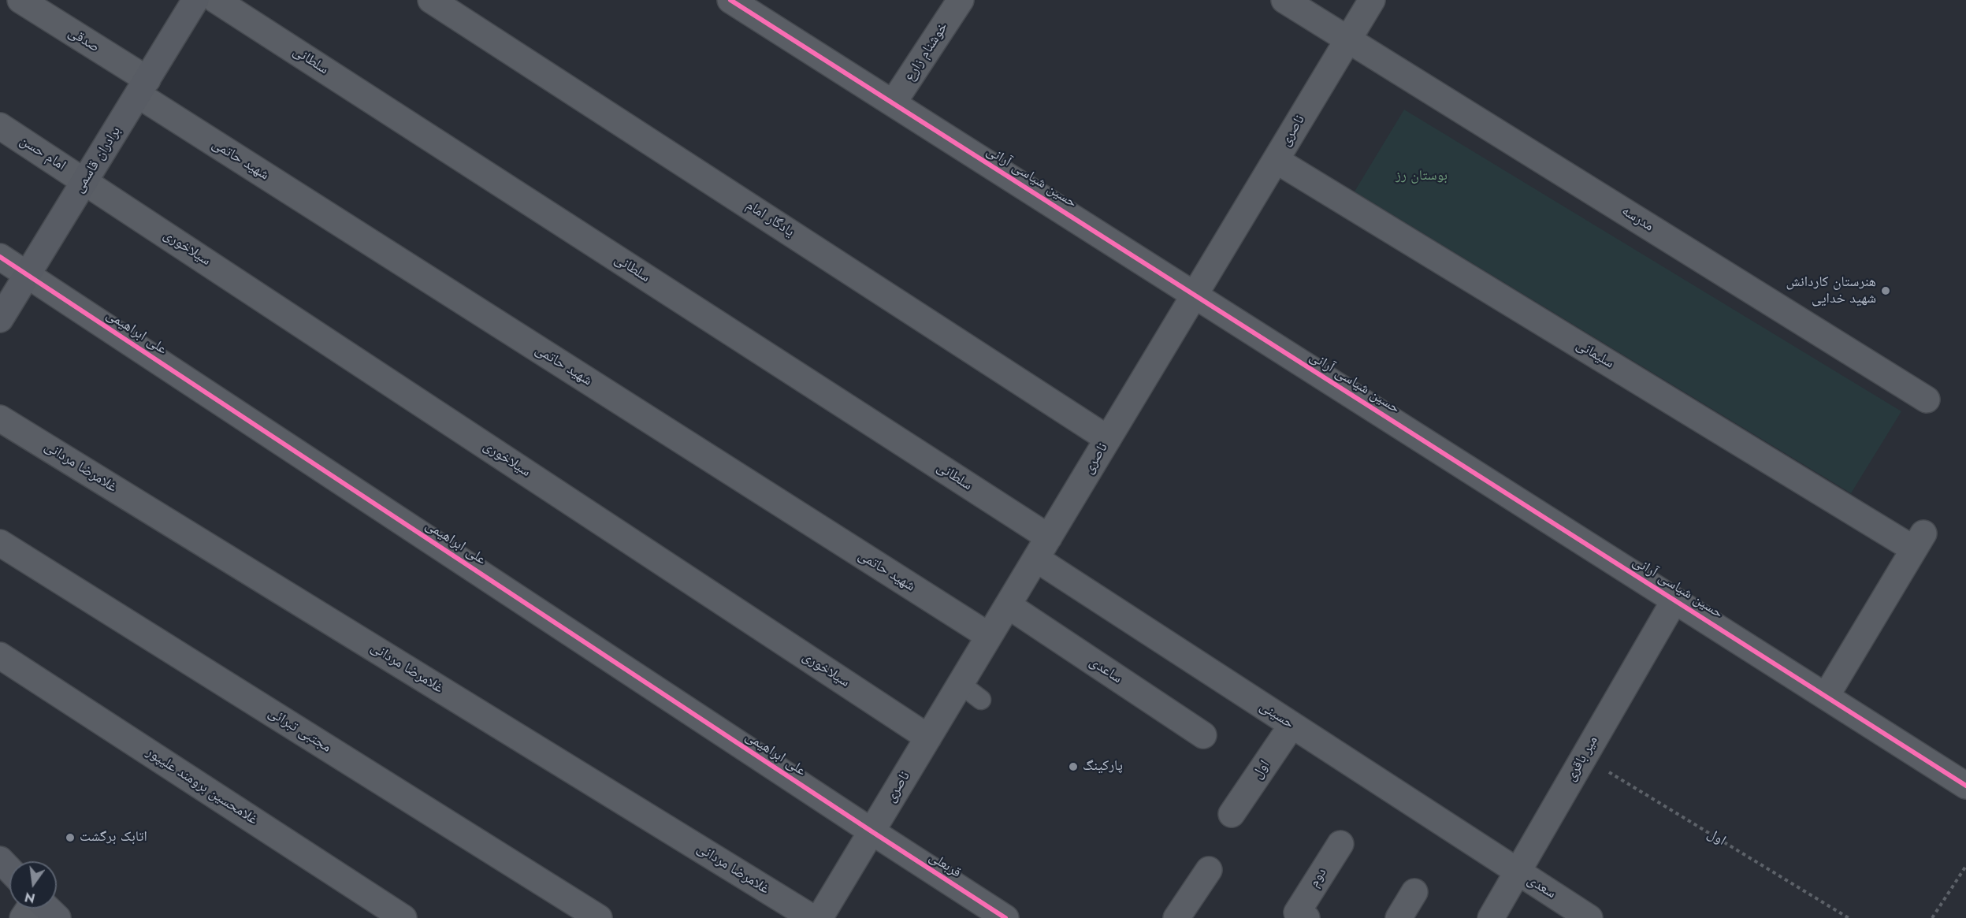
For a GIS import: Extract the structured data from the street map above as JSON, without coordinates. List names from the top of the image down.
{
  "streets": {
    "main road": ["برادران قاسمی"],
    "street": [
      "صدقی",
      "خوشنام زارع",
      "سلطانی",
      "ناصری",
      "امام حسن",
      "شهید حاتمی",
      "حسین شیاسی آرانی",
      "یادگار امام",
      "مدرسه",
      "سیلاخوری",
      "علی ابراهیمی",
      "سلیمانی",
      "غلامرضا مردانی",
      "ساعدی",
      "حسینی",
      "مجتبی تبرائی",
      "میر باقری",
      "اول",
      "غلامحسین برومند علیپور",
      "قربعلی",
      "دوم",
      "سعدی"
    ]
  },
  "crossings": [
    ["صدقی", "برادران قاسمی"],
    ["صدقی", "شهید حاتمی"],
    ["خوشنام زارع", "حسین شیاسی آرانی"],
    ["سلطانی", "ناصری"],
    ["سلطانی", "حسینی"],
    ["ناصری", "شهید حاتمی"],
    ["ناصری", "حسین شیاسی آرانی"],
    ["ناصری", "یادگار امام"],
    ["ناصری", "مدرسه"],
    ["ناصری", "سیلاخوری"],
    ["ناصری", "علی ابراهیمی"],
    ["ناصری", "سلیمانی"],
    ["ناصری", "ساعدی"],
    ["ناصری", "حسینی"],
    ["ناصری", "قربعلی"],
    ["امام حسن", "برادران قاسمی"],
    ["امام حسن", "سیلاخوری"],
    ["برادران قاسمی", "شهید حاتمی"],
    ["برادران قاسمی", "سیلاخوری"],
    ["برادران قاسمی", "علی ابراهیمی"],
    ["حسین شیاسی آرانی", "سلیمانی"],
    ["حسین شیاسی آرانی", "میر باقری"],
    ["علی ابراهیمی", "قربعلی"],
    ["حسینی", "میر باقری"],
    ["حسینی", "اول"],
    ["حسینی", "سعدی"],
    ["میر باقری", "اول"],
    ["میر باقری", "سعدی"]
  ],
  "parks": ["بوستان رز"],
  "places": ["هنرستان کاردانش شهید خدایی", "پارکینگ", "اتابک برگشت"],
  "north": "bottom"
}
